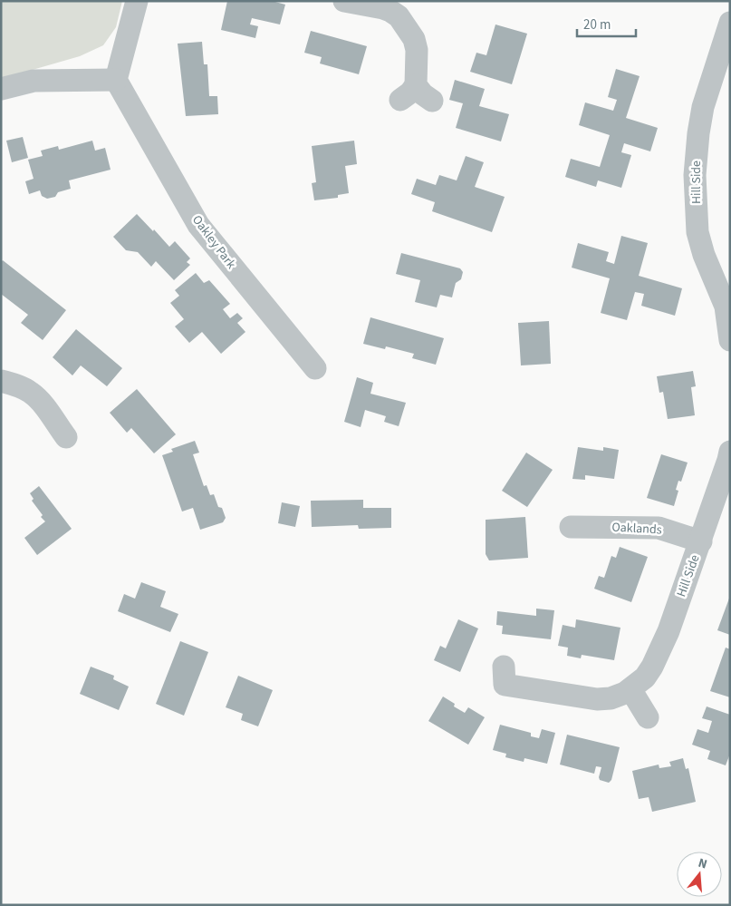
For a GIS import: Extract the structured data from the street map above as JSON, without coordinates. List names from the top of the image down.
{
  "streets": {
    "street": ["Hill Side", "Oakley Park", "Oaklands"]
  },
  "crossings": [
    ["Hill Side", "Oaklands"]
  ],
  "scale_bar": "20 m",
  "north": "top"
}
